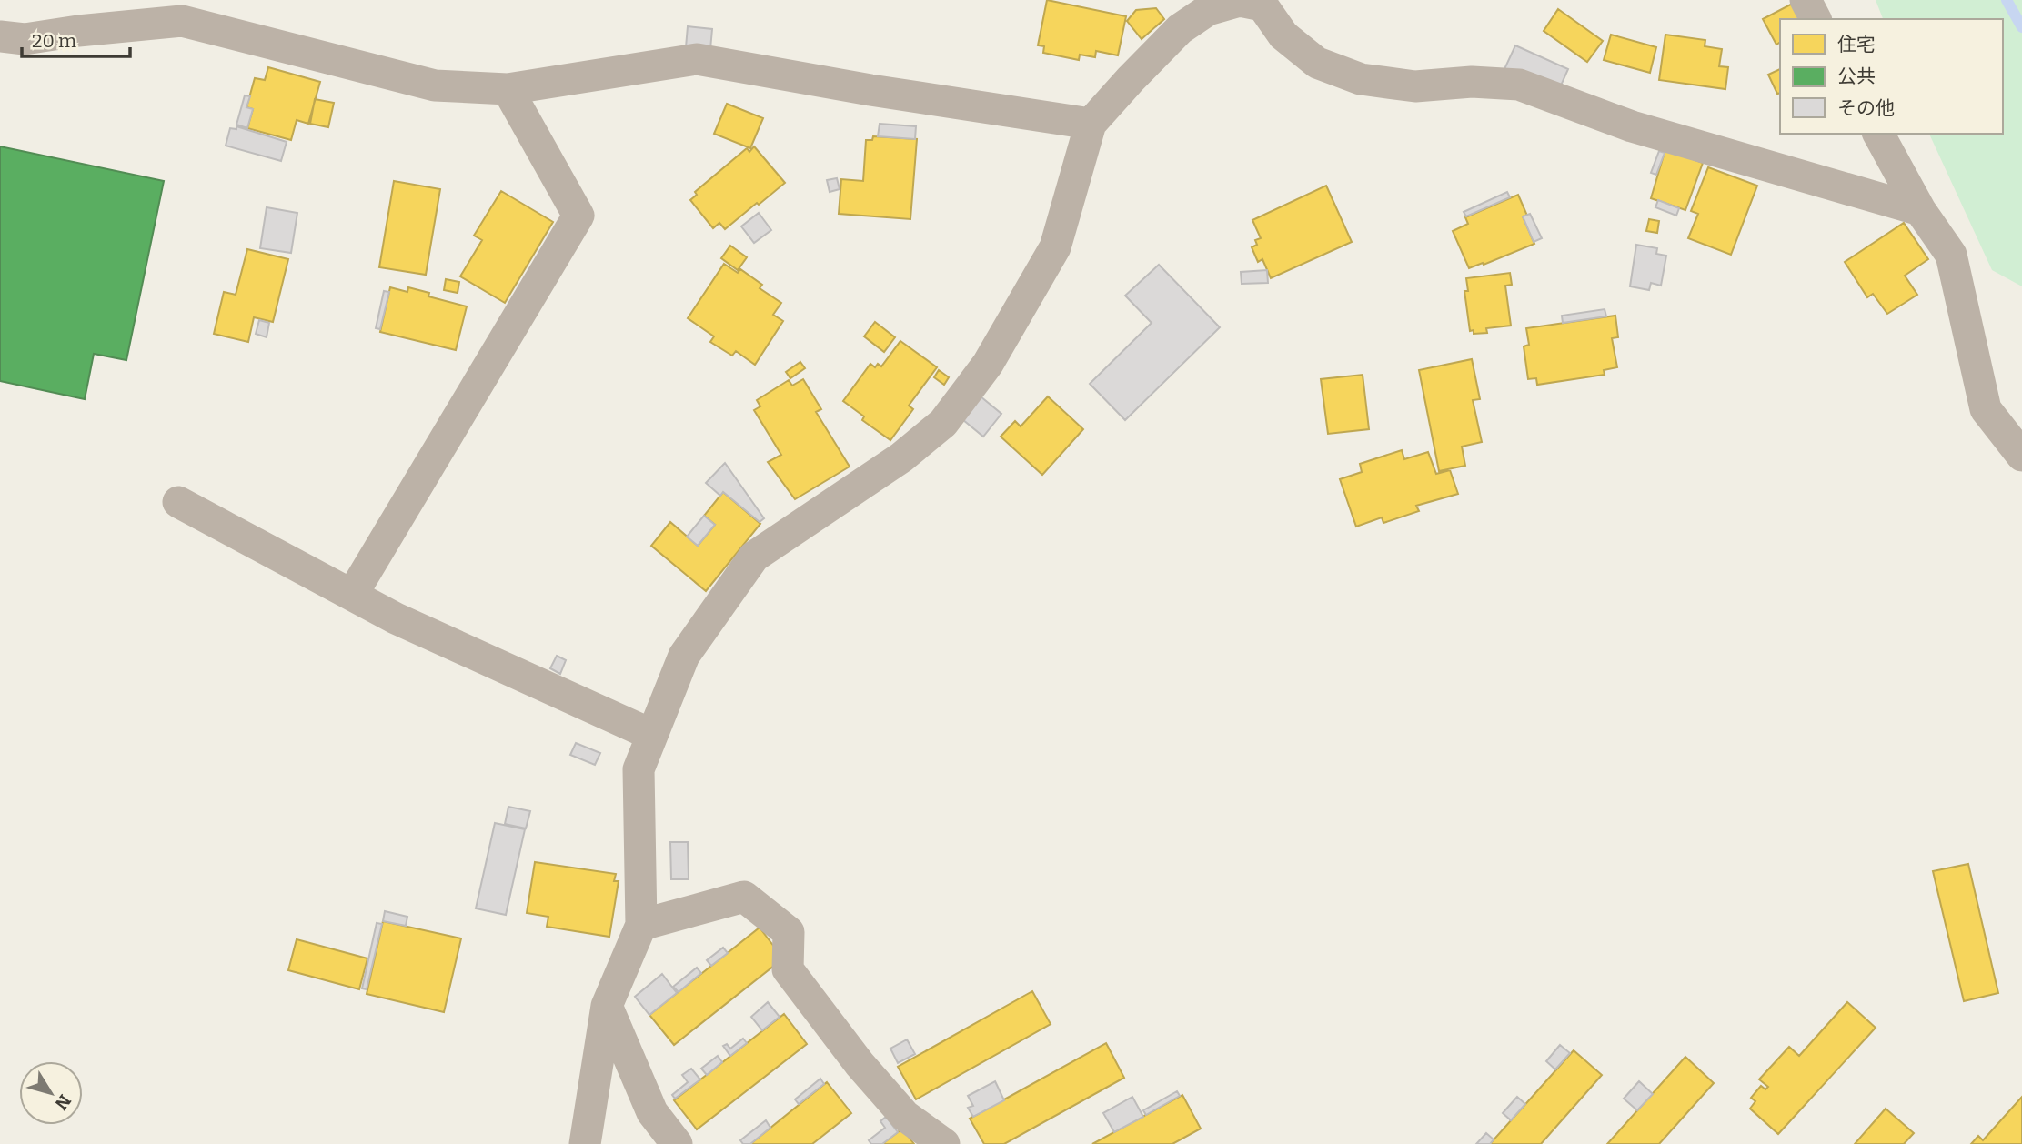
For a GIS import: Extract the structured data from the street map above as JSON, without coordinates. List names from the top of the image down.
{
  "legend": ["住宅", "公共", "その他"],
  "scale_bar": "20 m",
  "north": "bottom right"
}
